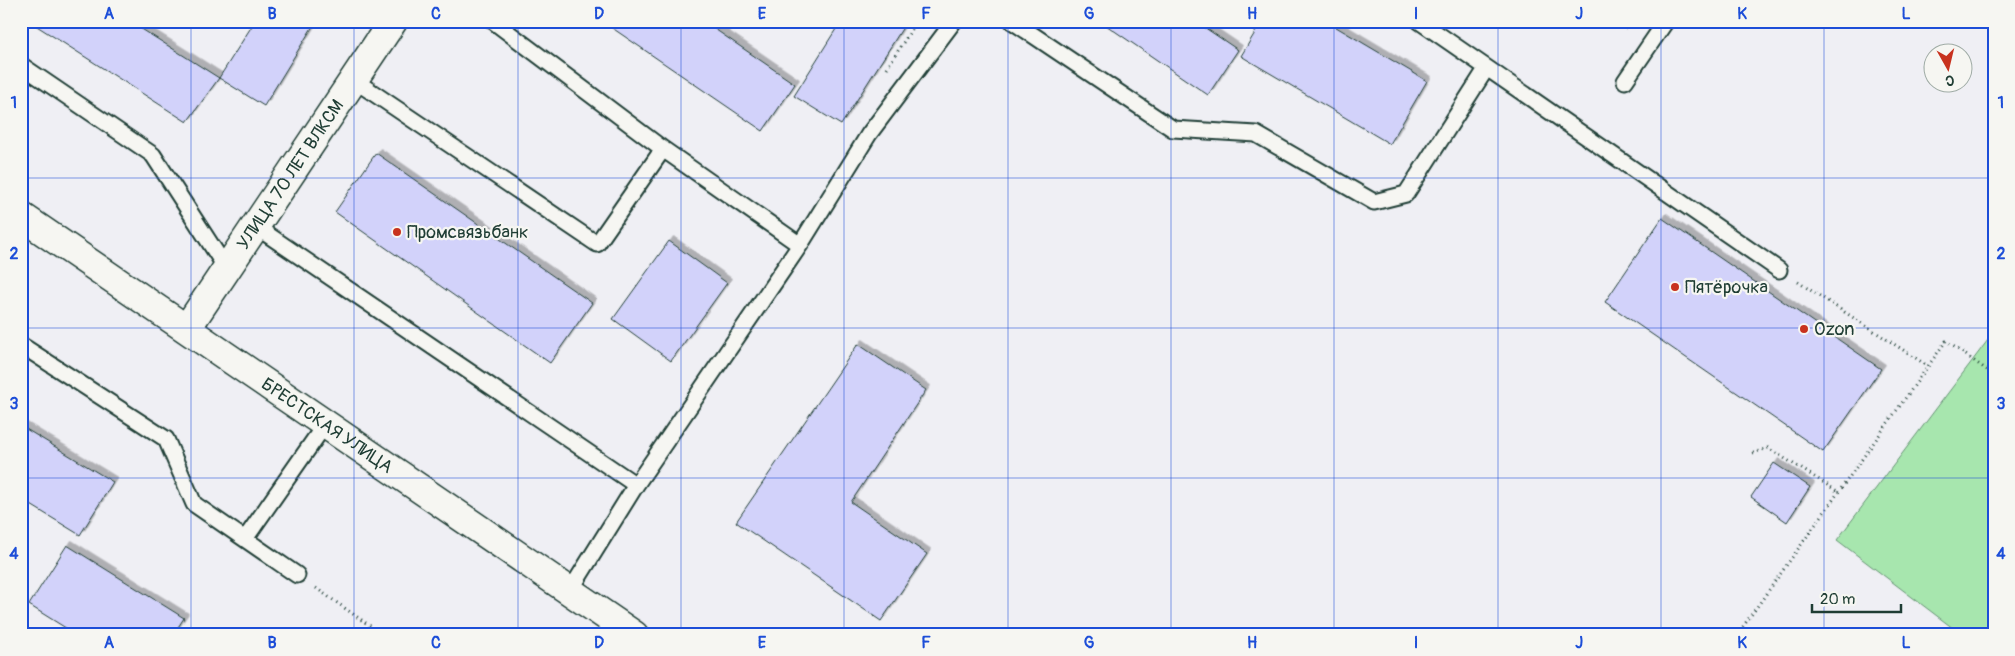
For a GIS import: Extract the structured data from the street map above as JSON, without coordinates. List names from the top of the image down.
{
  "streets": {
    "street": ["УЛИЦА 70 ЛЕТ ВЛКСМ", "БРЕСТСКАЯ УЛИЦА"]
  },
  "crossings": [
    ["УЛИЦА 70 ЛЕТ ВЛКСМ", "БРЕСТСКАЯ УЛИЦА"]
  ],
  "places": ["Промсвязьбанк", "Пятёрочка", "Ozon"],
  "scale_bar": "20 m",
  "north": "bottom",
  "grid": {
    "columns": [
      "A",
      "B",
      "C",
      "D",
      "E",
      "F",
      "G",
      "H",
      "I",
      "J",
      "K",
      "L"
    ],
    "rows": [
      "1",
      "2",
      "3",
      "4"
    ]
  }
}
